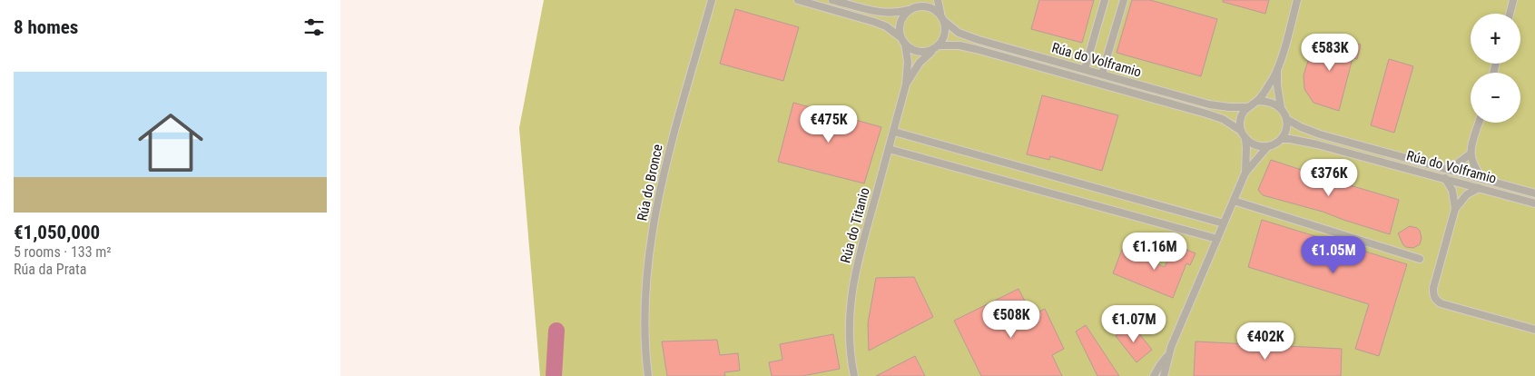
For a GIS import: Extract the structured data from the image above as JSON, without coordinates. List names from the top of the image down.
{
  "streets": {
    "street": ["Rúa do Volframio", "Rúa do Bronce", "Rúa do Titanio"]
  },
  "page": {
    "heading": "8 homes",
    "map_buttons": ["+", "−"],
    "price": [
      "€583K",
      "€475K",
      "€376K",
      "€1.16M",
      "€1.05M",
      "€508K",
      "€1.07M",
      "€402K"
    ],
    "list": [
      {
        "name": "€1,050,000",
        "note": "5 rooms · 133 m² · Rúa da Prata"
      }
    ]
  }
}
